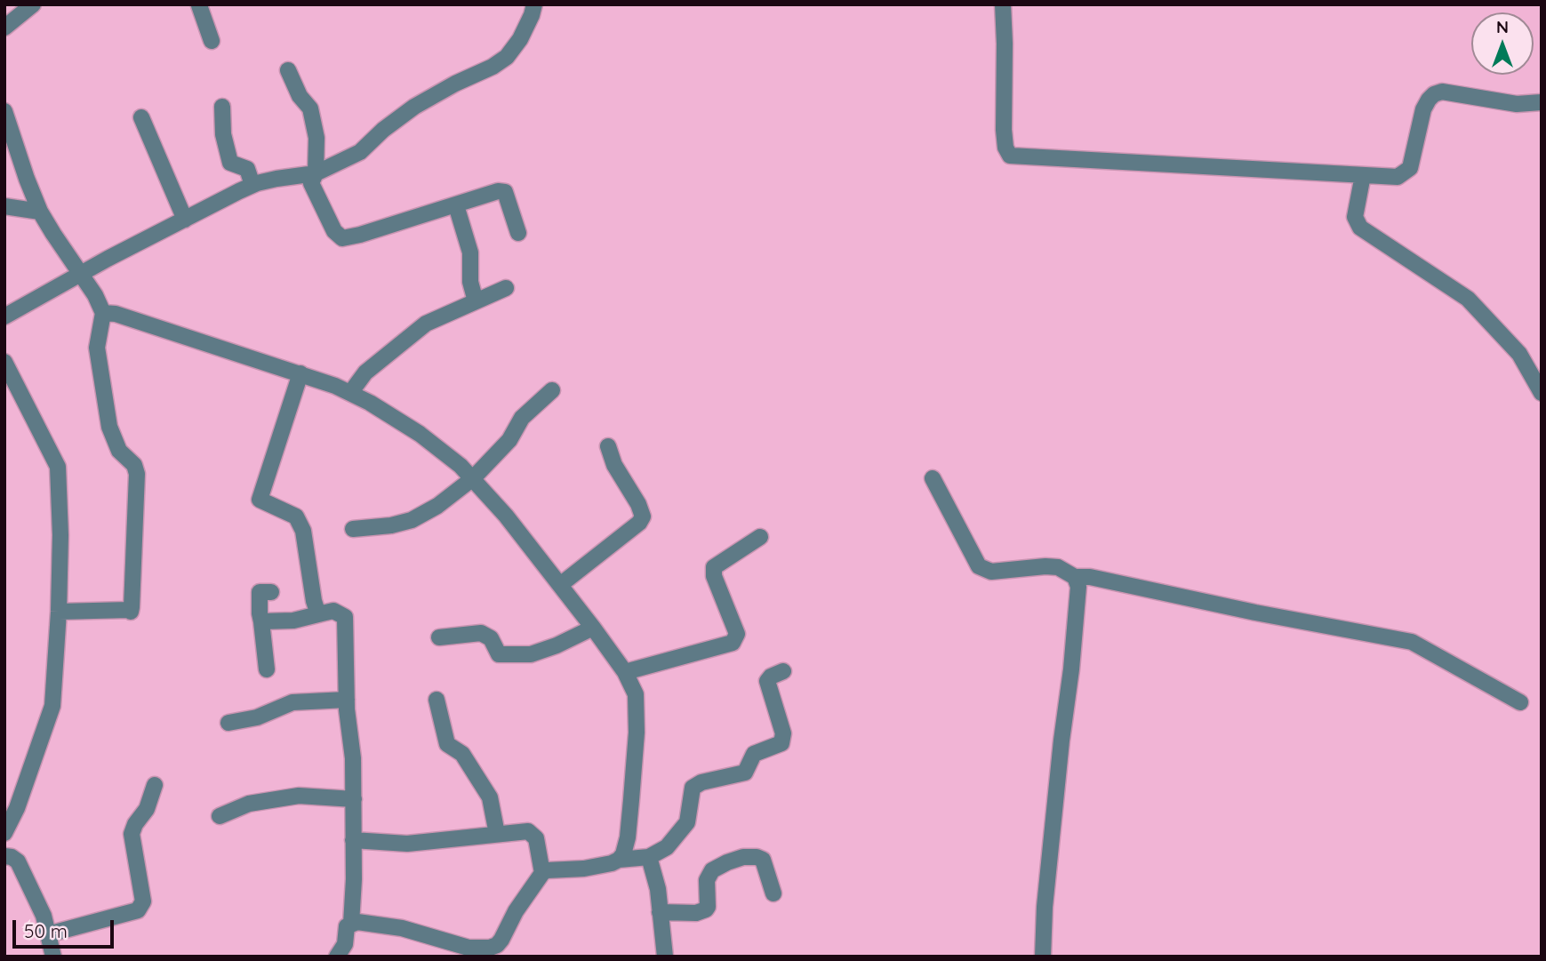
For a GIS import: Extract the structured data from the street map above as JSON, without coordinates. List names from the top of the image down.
{
  "scale_bar": "50 m",
  "north": "top"
}
